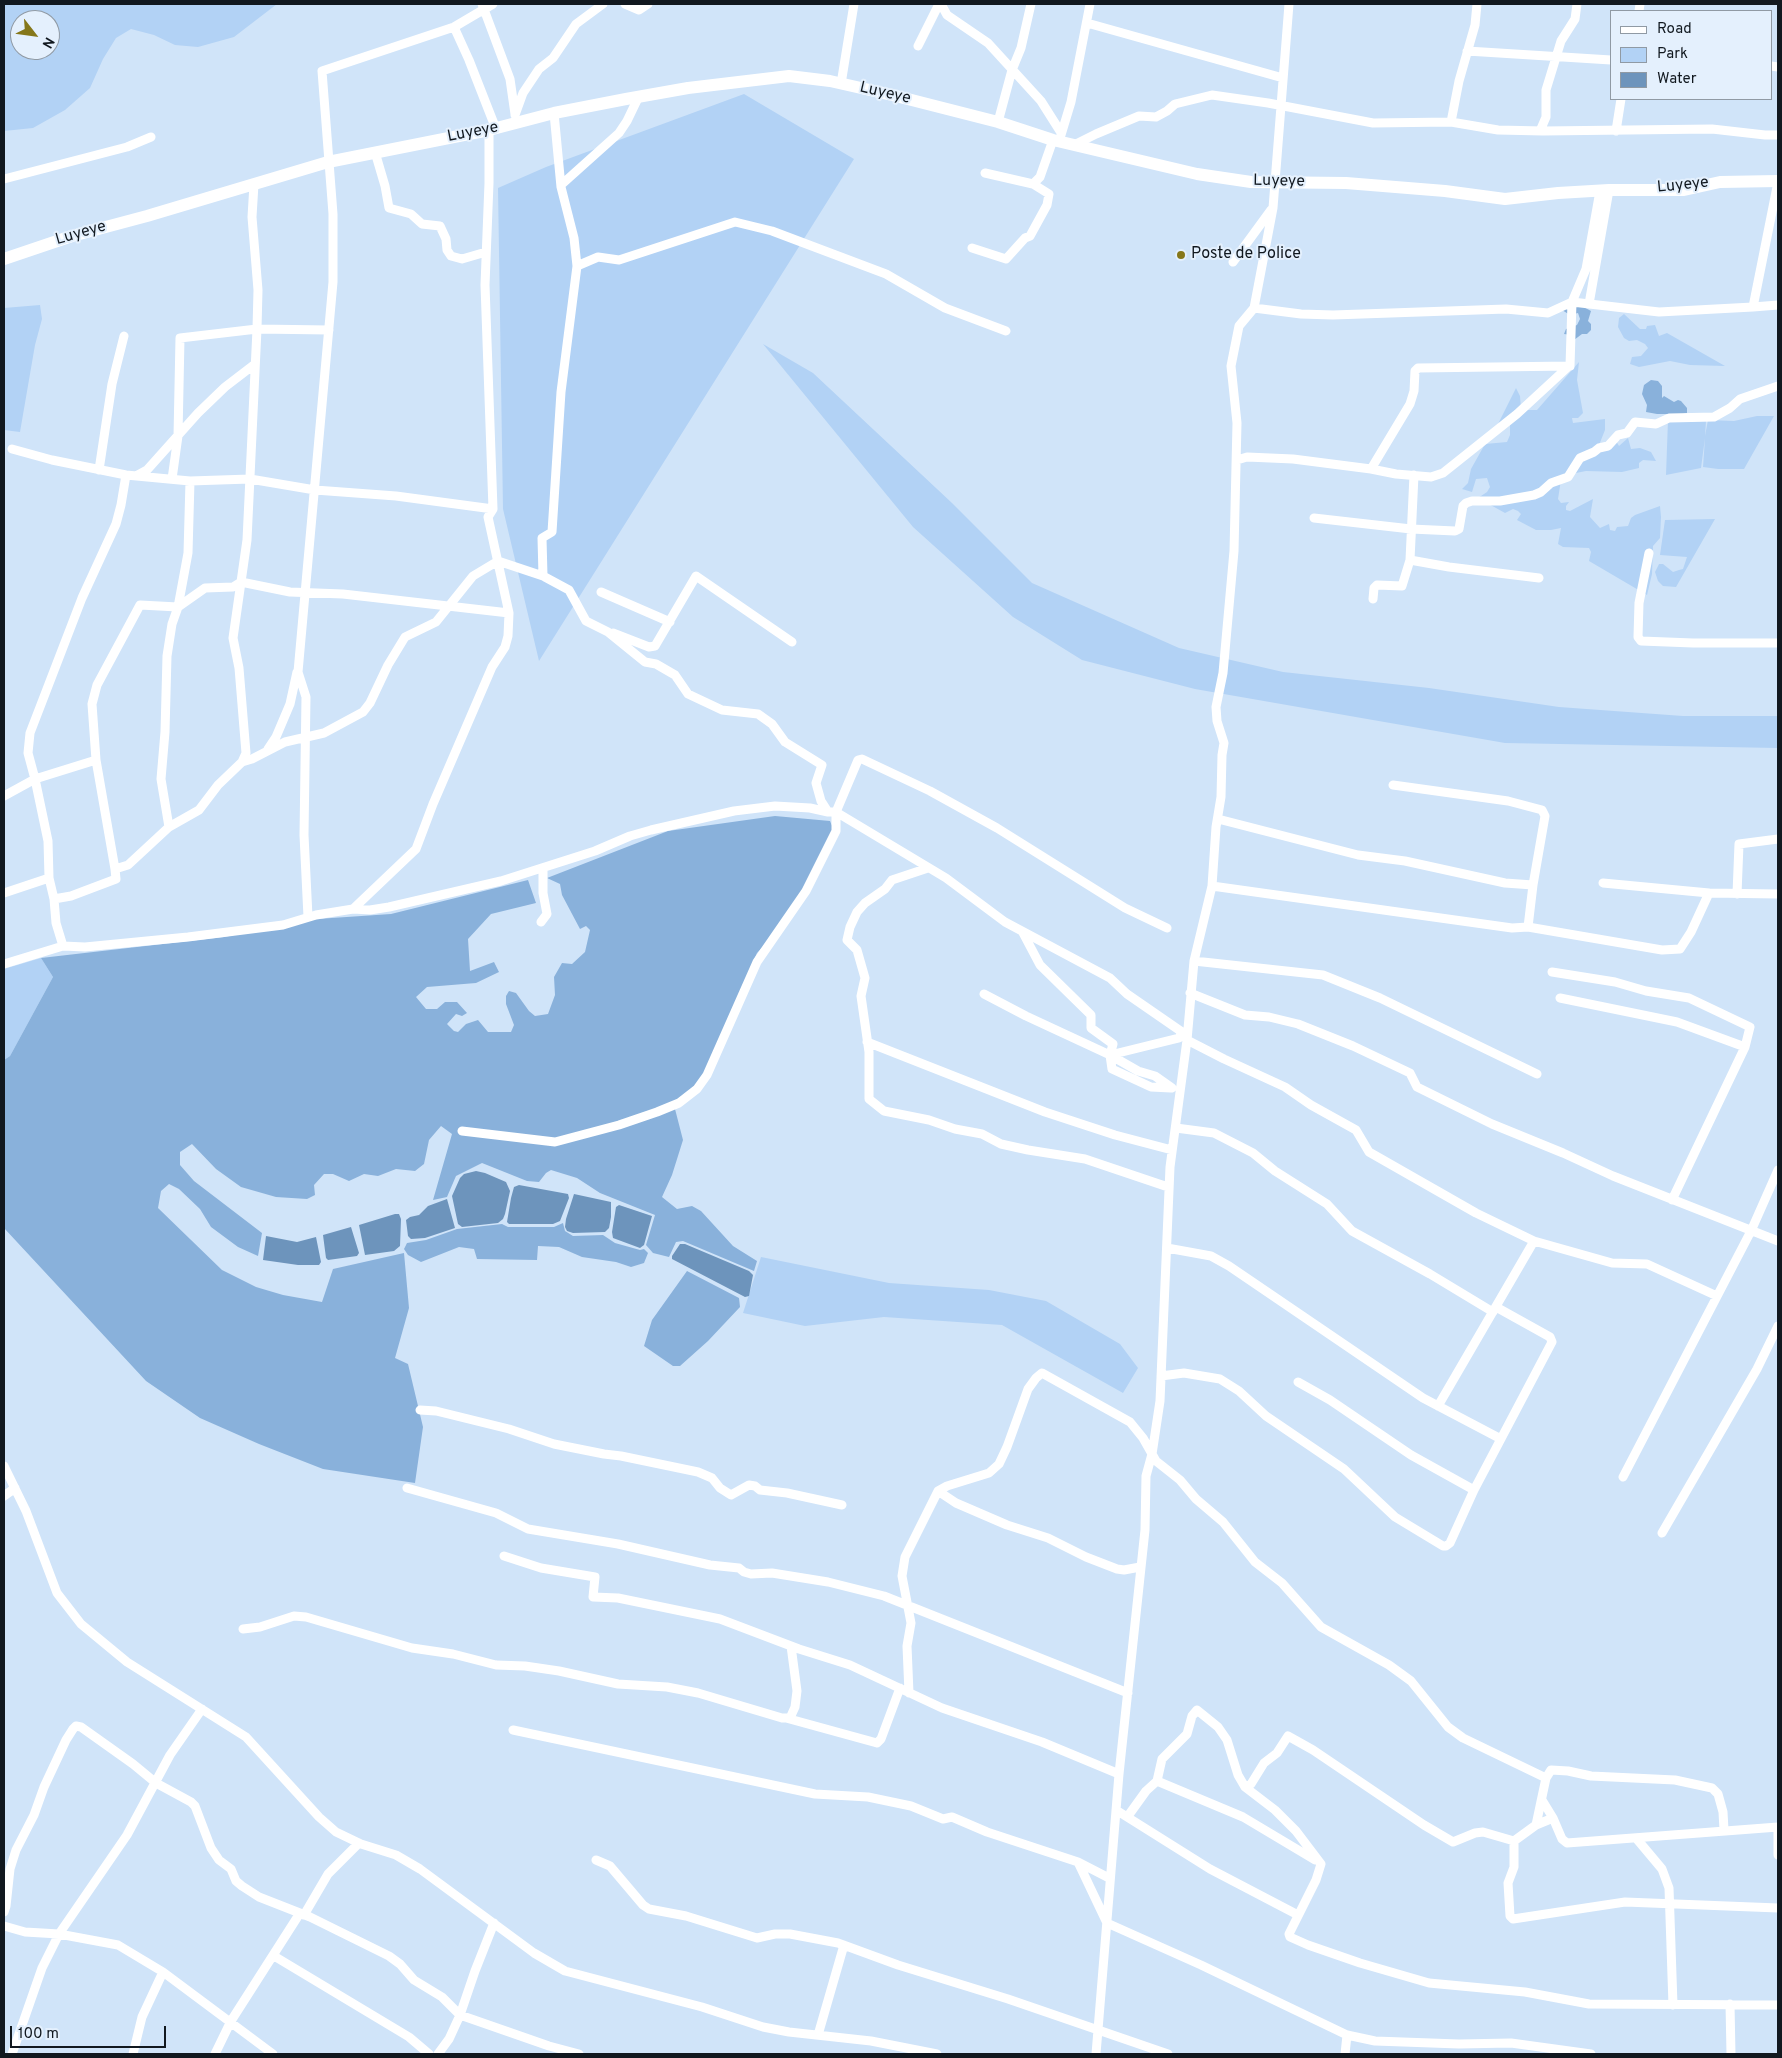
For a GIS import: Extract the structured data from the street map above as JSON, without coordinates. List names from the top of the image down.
{
  "streets": {
    "street": ["Luyeye"]
  },
  "places": ["Poste de Police"],
  "legend": ["Road", "Park", "Water"],
  "scale_bar": "100 m",
  "north": "bottom right"
}
